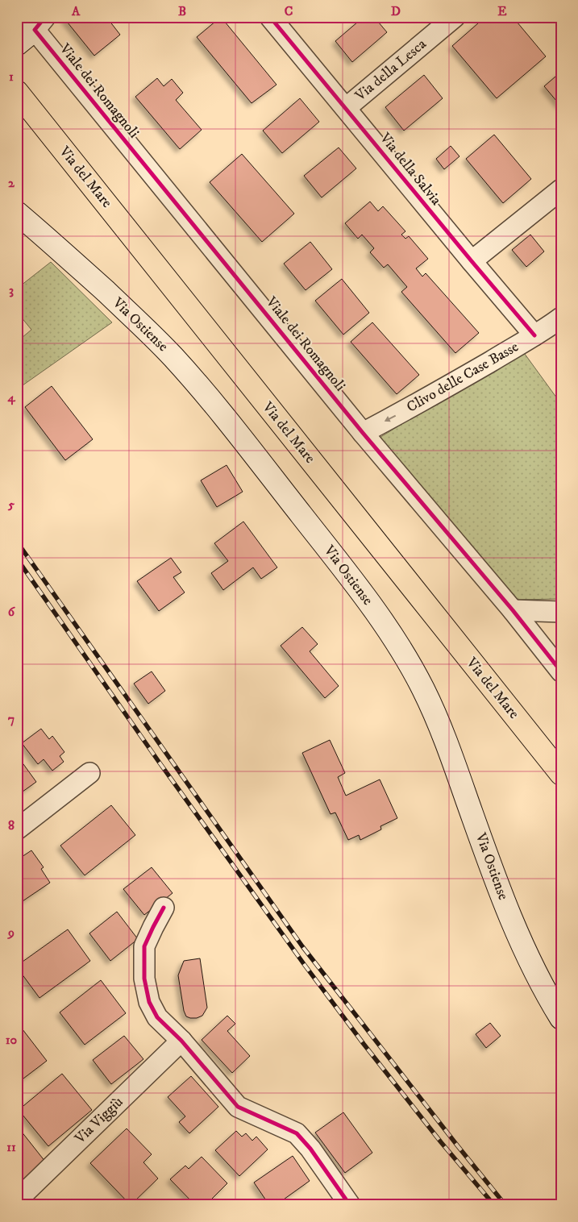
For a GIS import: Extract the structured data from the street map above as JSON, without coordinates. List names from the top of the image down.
{
  "streets": {
    "main road": ["Via del Mare", "Via Ostiense"],
    "street": [
      "Via della Lesca",
      "Viale dei Romagnoli",
      "Via della Salvia",
      "Clivo delle Case Basse",
      "Via Viggiù"
    ]
  },
  "crossings": [
    ["Via della Lesca", "Via della Salvia"],
    ["Viale dei Romagnoli", "Clivo delle Case Basse"],
    ["Via della Salvia", "Clivo delle Case Basse"]
  ],
  "one_way": ["Clivo delle Case Basse"],
  "grid": {
    "columns": [
      "A",
      "B",
      "C",
      "D",
      "E"
    ],
    "rows": [
      "1",
      "2",
      "3",
      "4",
      "5",
      "6",
      "7",
      "8",
      "9",
      "10",
      "11"
    ]
  }
}
